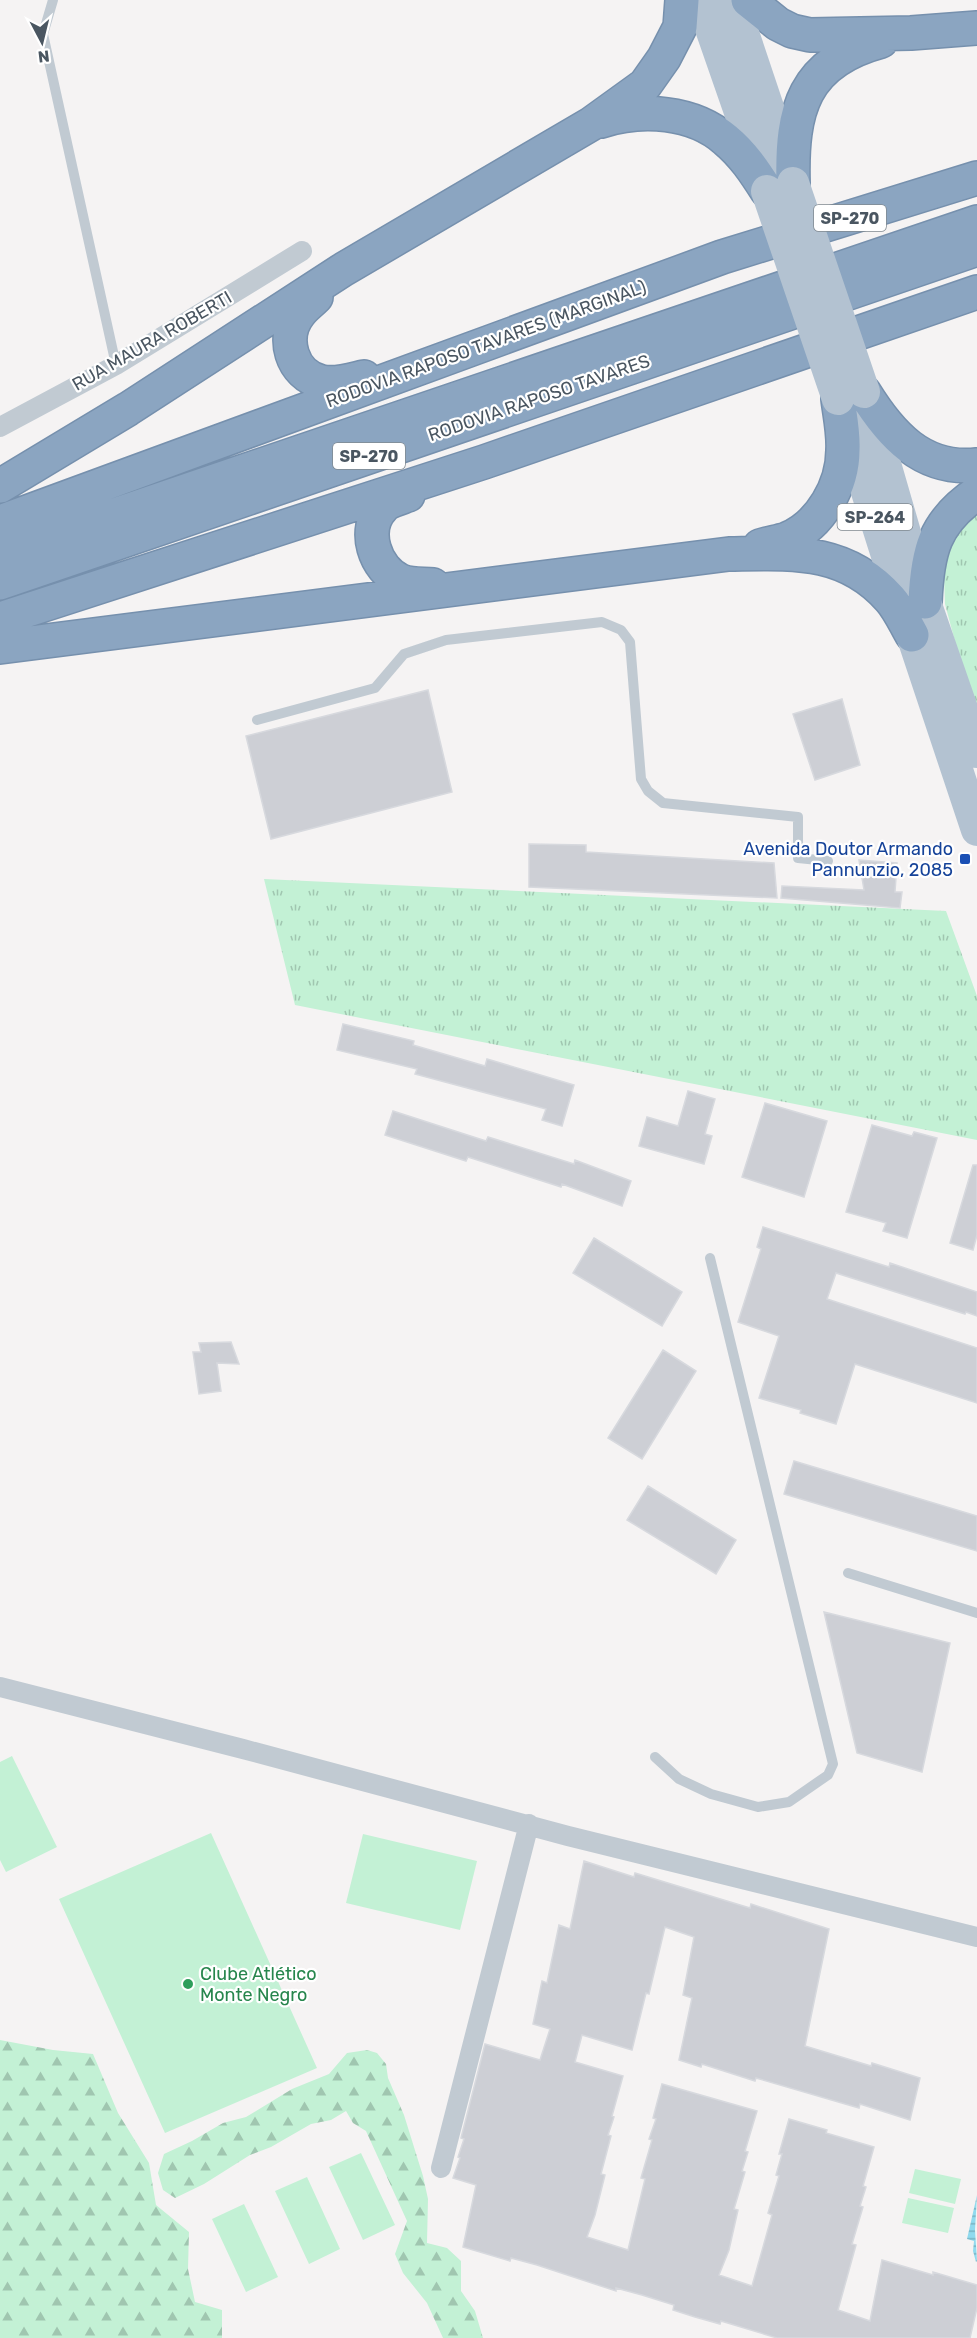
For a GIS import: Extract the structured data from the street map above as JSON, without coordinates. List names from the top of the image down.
{
  "streets": {
    "highway": ["SP-270", "RODOVIA RAPOSO TAVARES (MARGINAL)", "RODOVIA RAPOSO TAVARES"],
    "main road": ["SP-264"],
    "street": ["RUA MAURA ROBERTI"]
  },
  "places": {
    "transit": ["Avenida Doutor Armando Pannunzio, 2085"],
    "other": ["Clube Atlético Monte Negro"]
  },
  "north": "bottom"
}
